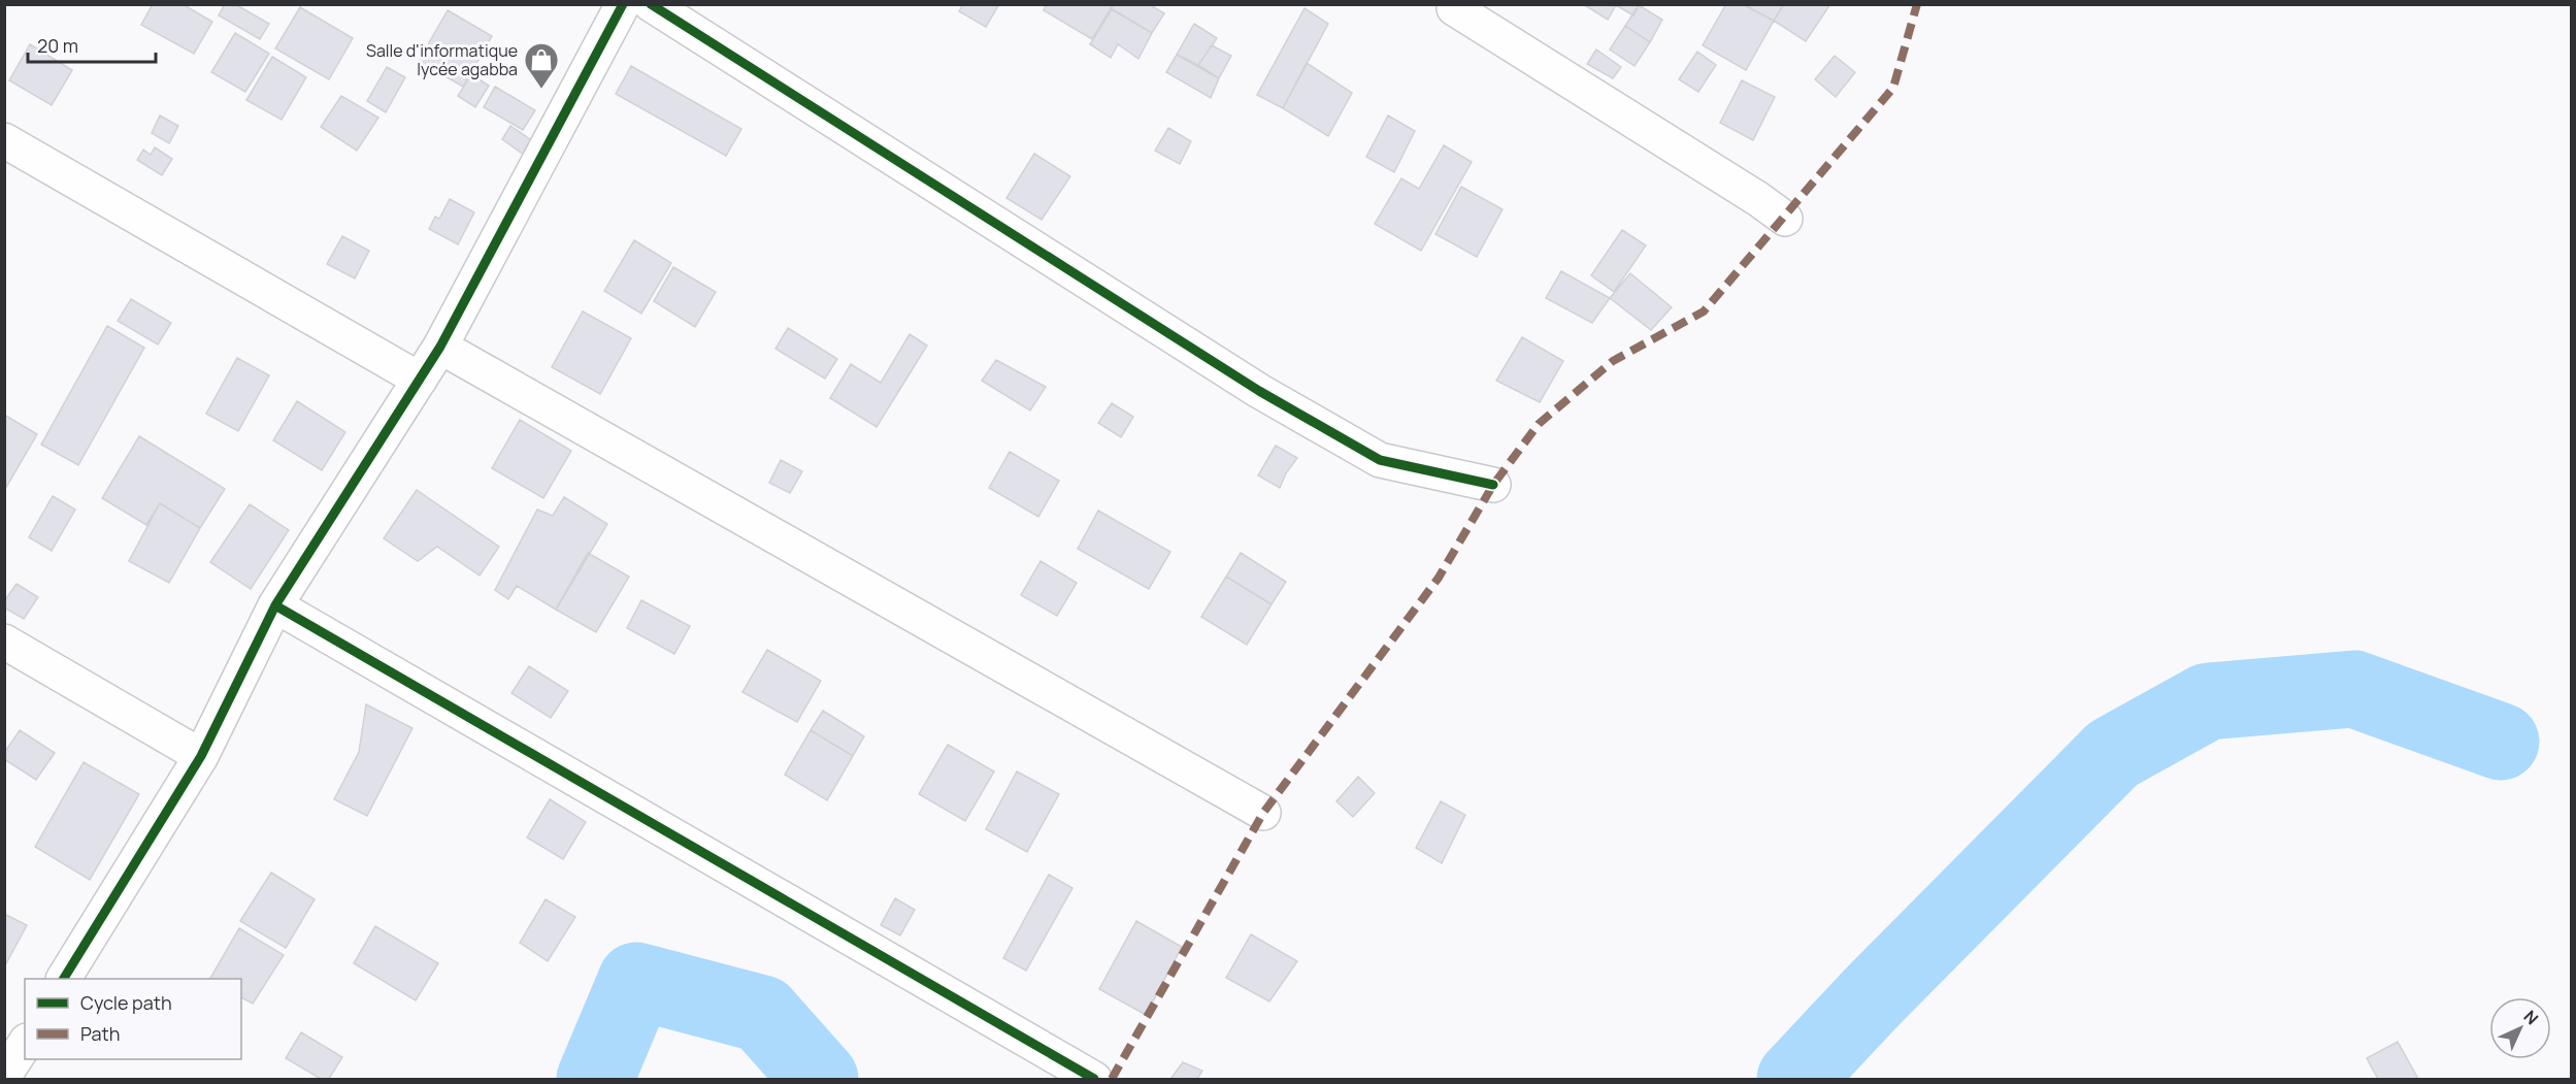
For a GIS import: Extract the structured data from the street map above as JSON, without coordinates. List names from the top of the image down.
{
  "places": {
    "shop": ["Salle d'informatique lycée agabba"]
  },
  "legend": ["Cycle path", "Path"],
  "scale_bar": "20 m",
  "north": "top right"
}
